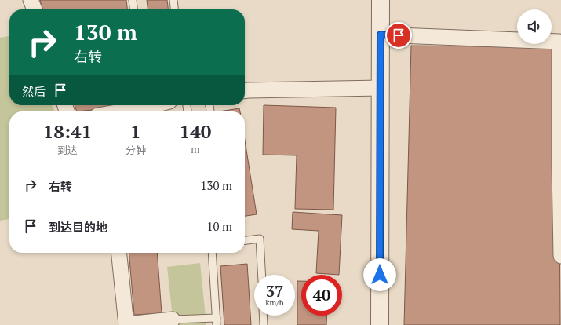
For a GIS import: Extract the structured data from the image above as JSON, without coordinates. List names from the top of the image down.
{
  "page": {
    "turn": ["130 m", "右转"],
    "then": "然后",
    "eta": [
      "18:41",
      "到达",
      "1",
      "分钟",
      "140",
      "m"
    ],
    "list": [
      {
        "name": "右转",
        "value": "130 m"
      },
      {
        "name": "到达目的地",
        "value": "10 m"
      }
    ],
    "speed": "37 km/h",
    "limit": "40"
  }
}
